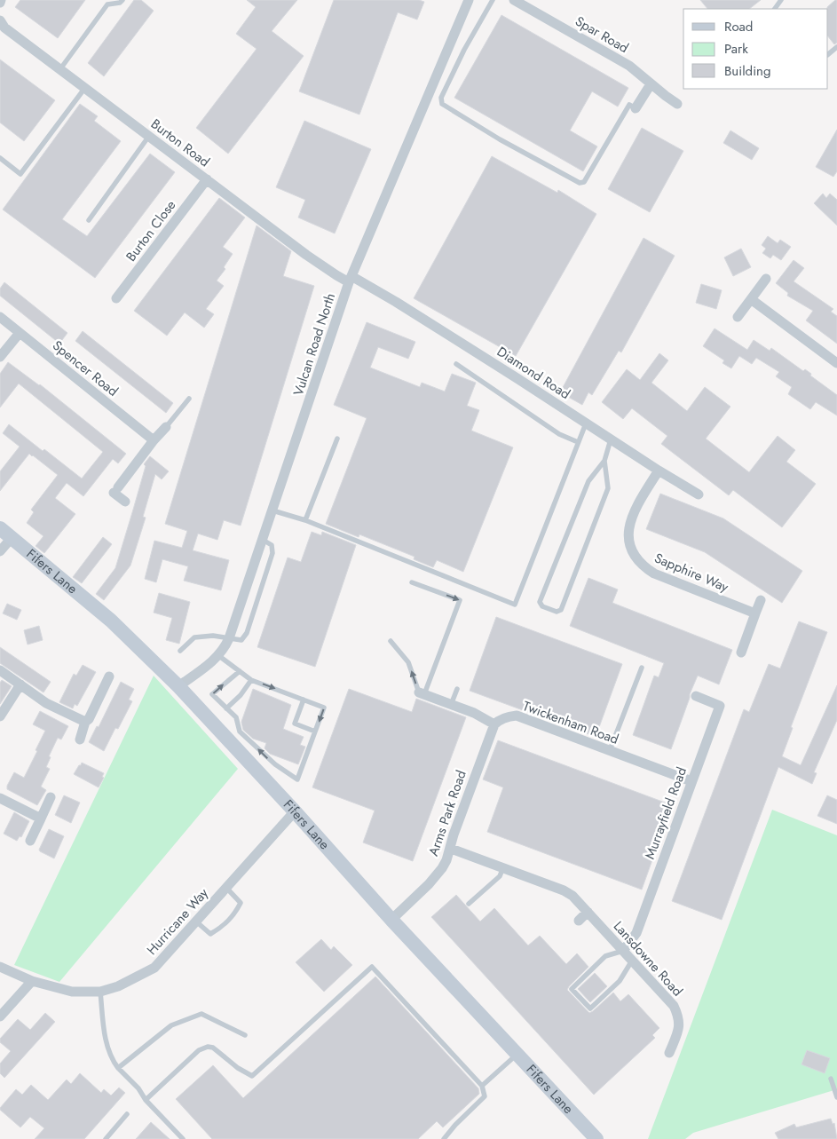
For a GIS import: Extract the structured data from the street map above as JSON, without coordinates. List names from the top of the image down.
{
  "streets": {
    "street": [
      "Spar Road",
      "Burton Road",
      "Burton Close",
      "Vulcan Road North",
      "Spencer Road",
      "Diamond Road",
      "Fifers Lane",
      "Sapphire Way",
      "Twickenham Road",
      "Arms Park Road",
      "Murrayfield Road",
      "Hurricane Way",
      "Lansdowne Road"
    ]
  },
  "crossings": [
    ["Burton Road", "Burton Close"],
    ["Burton Road", "Vulcan Road North"],
    ["Burton Road", "Diamond Road"],
    ["Vulcan Road North", "Diamond Road"],
    ["Vulcan Road North", "Fifers Lane"],
    ["Diamond Road", "Sapphire Way"],
    ["Fifers Lane", "Arms Park Road"],
    ["Fifers Lane", "Hurricane Way"],
    ["Twickenham Road", "Arms Park Road"],
    ["Twickenham Road", "Murrayfield Road"],
    ["Arms Park Road", "Lansdowne Road"],
    ["Murrayfield Road", "Lansdowne Road"]
  ],
  "legend": ["Road", "Park", "Building"]
}
